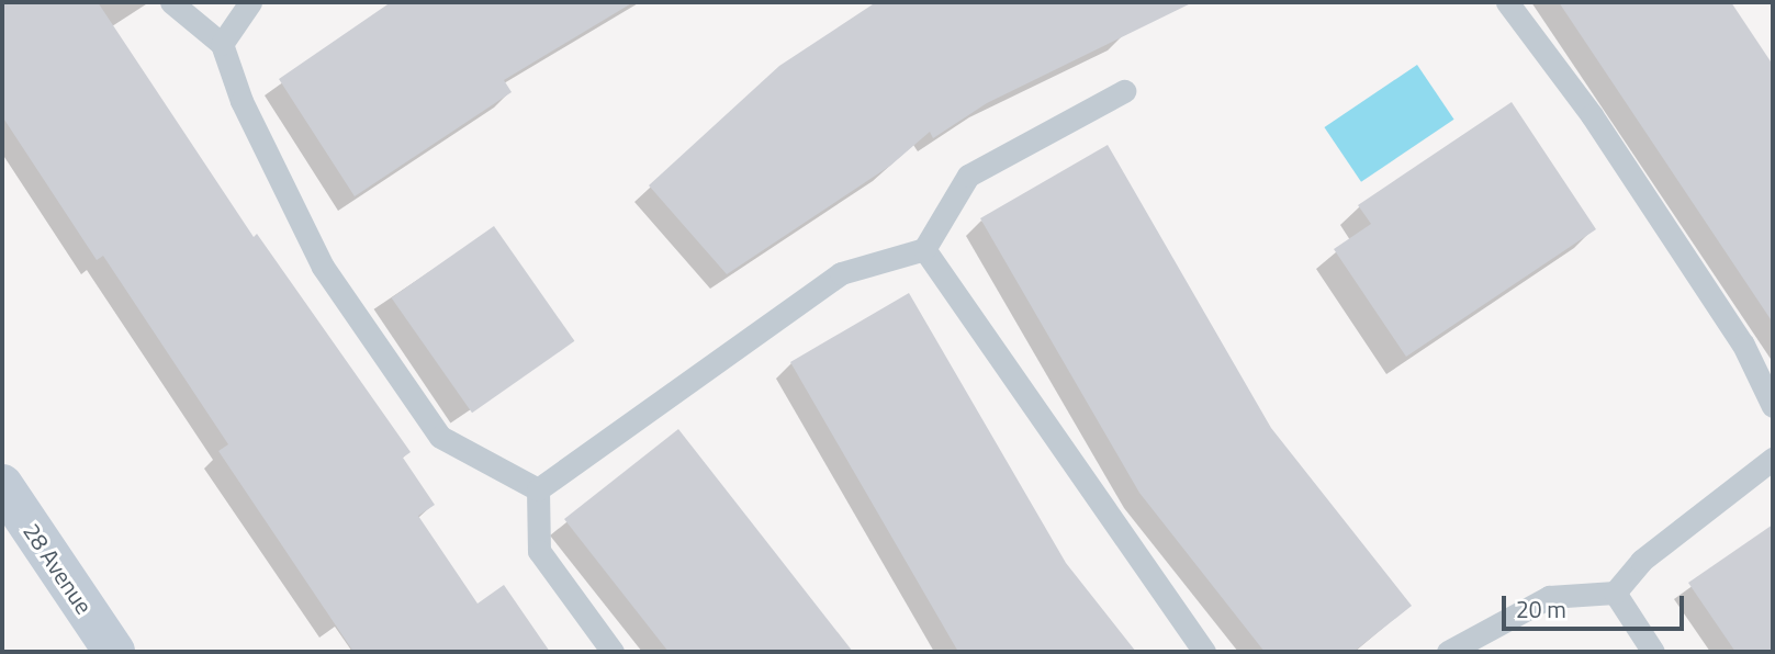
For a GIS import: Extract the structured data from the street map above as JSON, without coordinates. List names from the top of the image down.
{
  "streets": {
    "street": ["28 Avenue"]
  },
  "scale_bar": "20 m"
}
